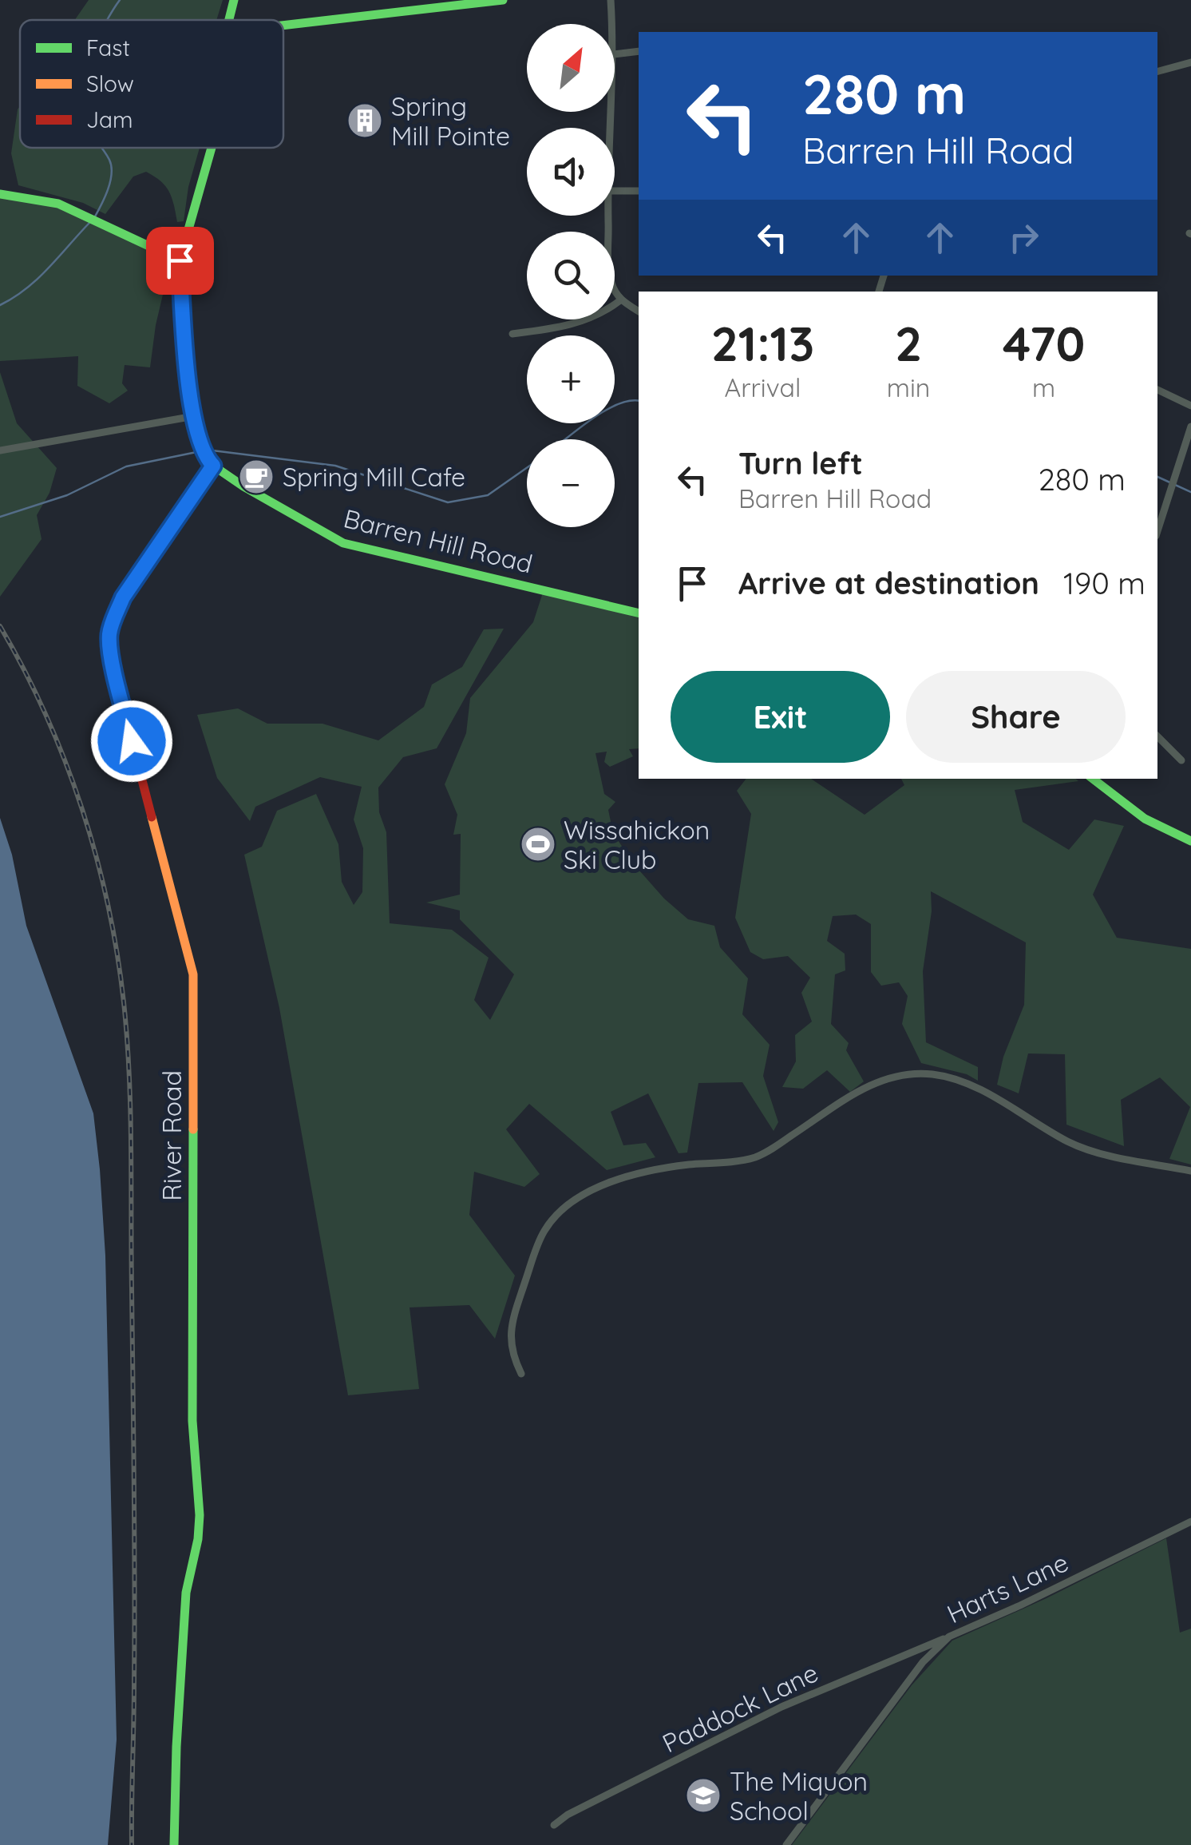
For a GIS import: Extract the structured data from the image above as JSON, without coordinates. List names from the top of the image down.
{
  "streets": {
    "street": [
      "Barren Hill Road",
      "River Road",
      "Harts Lane",
      "Paddock Lane"
    ]
  },
  "crossings": [
    ["Barren Hill Road", "River Road"],
    ["Harts Lane", "Paddock Lane"]
  ],
  "places": {
    "building": ["Spring Mill Pointe"],
    "cafe": ["Spring Mill Cafe"],
    "sports": ["Wissahickon Ski Club"],
    "school or university": ["The Miquon School"]
  },
  "legend": ["Fast", "Slow", "Jam"],
  "north": "top right",
  "page": {
    "map_buttons": ["+", "−"],
    "turn": ["280 m", "Barren Hill Road"],
    "eta": [
      "21:13",
      "Arrival",
      "2",
      "min",
      "470",
      "m"
    ],
    "list": [
      {
        "name": "Turn left",
        "note": "Barren Hill Road",
        "value": "280 m"
      },
      {
        "name": "Arrive at destination",
        "value": "190 m"
      }
    ],
    "buttons": ["Exit", "Share"]
  }
}
